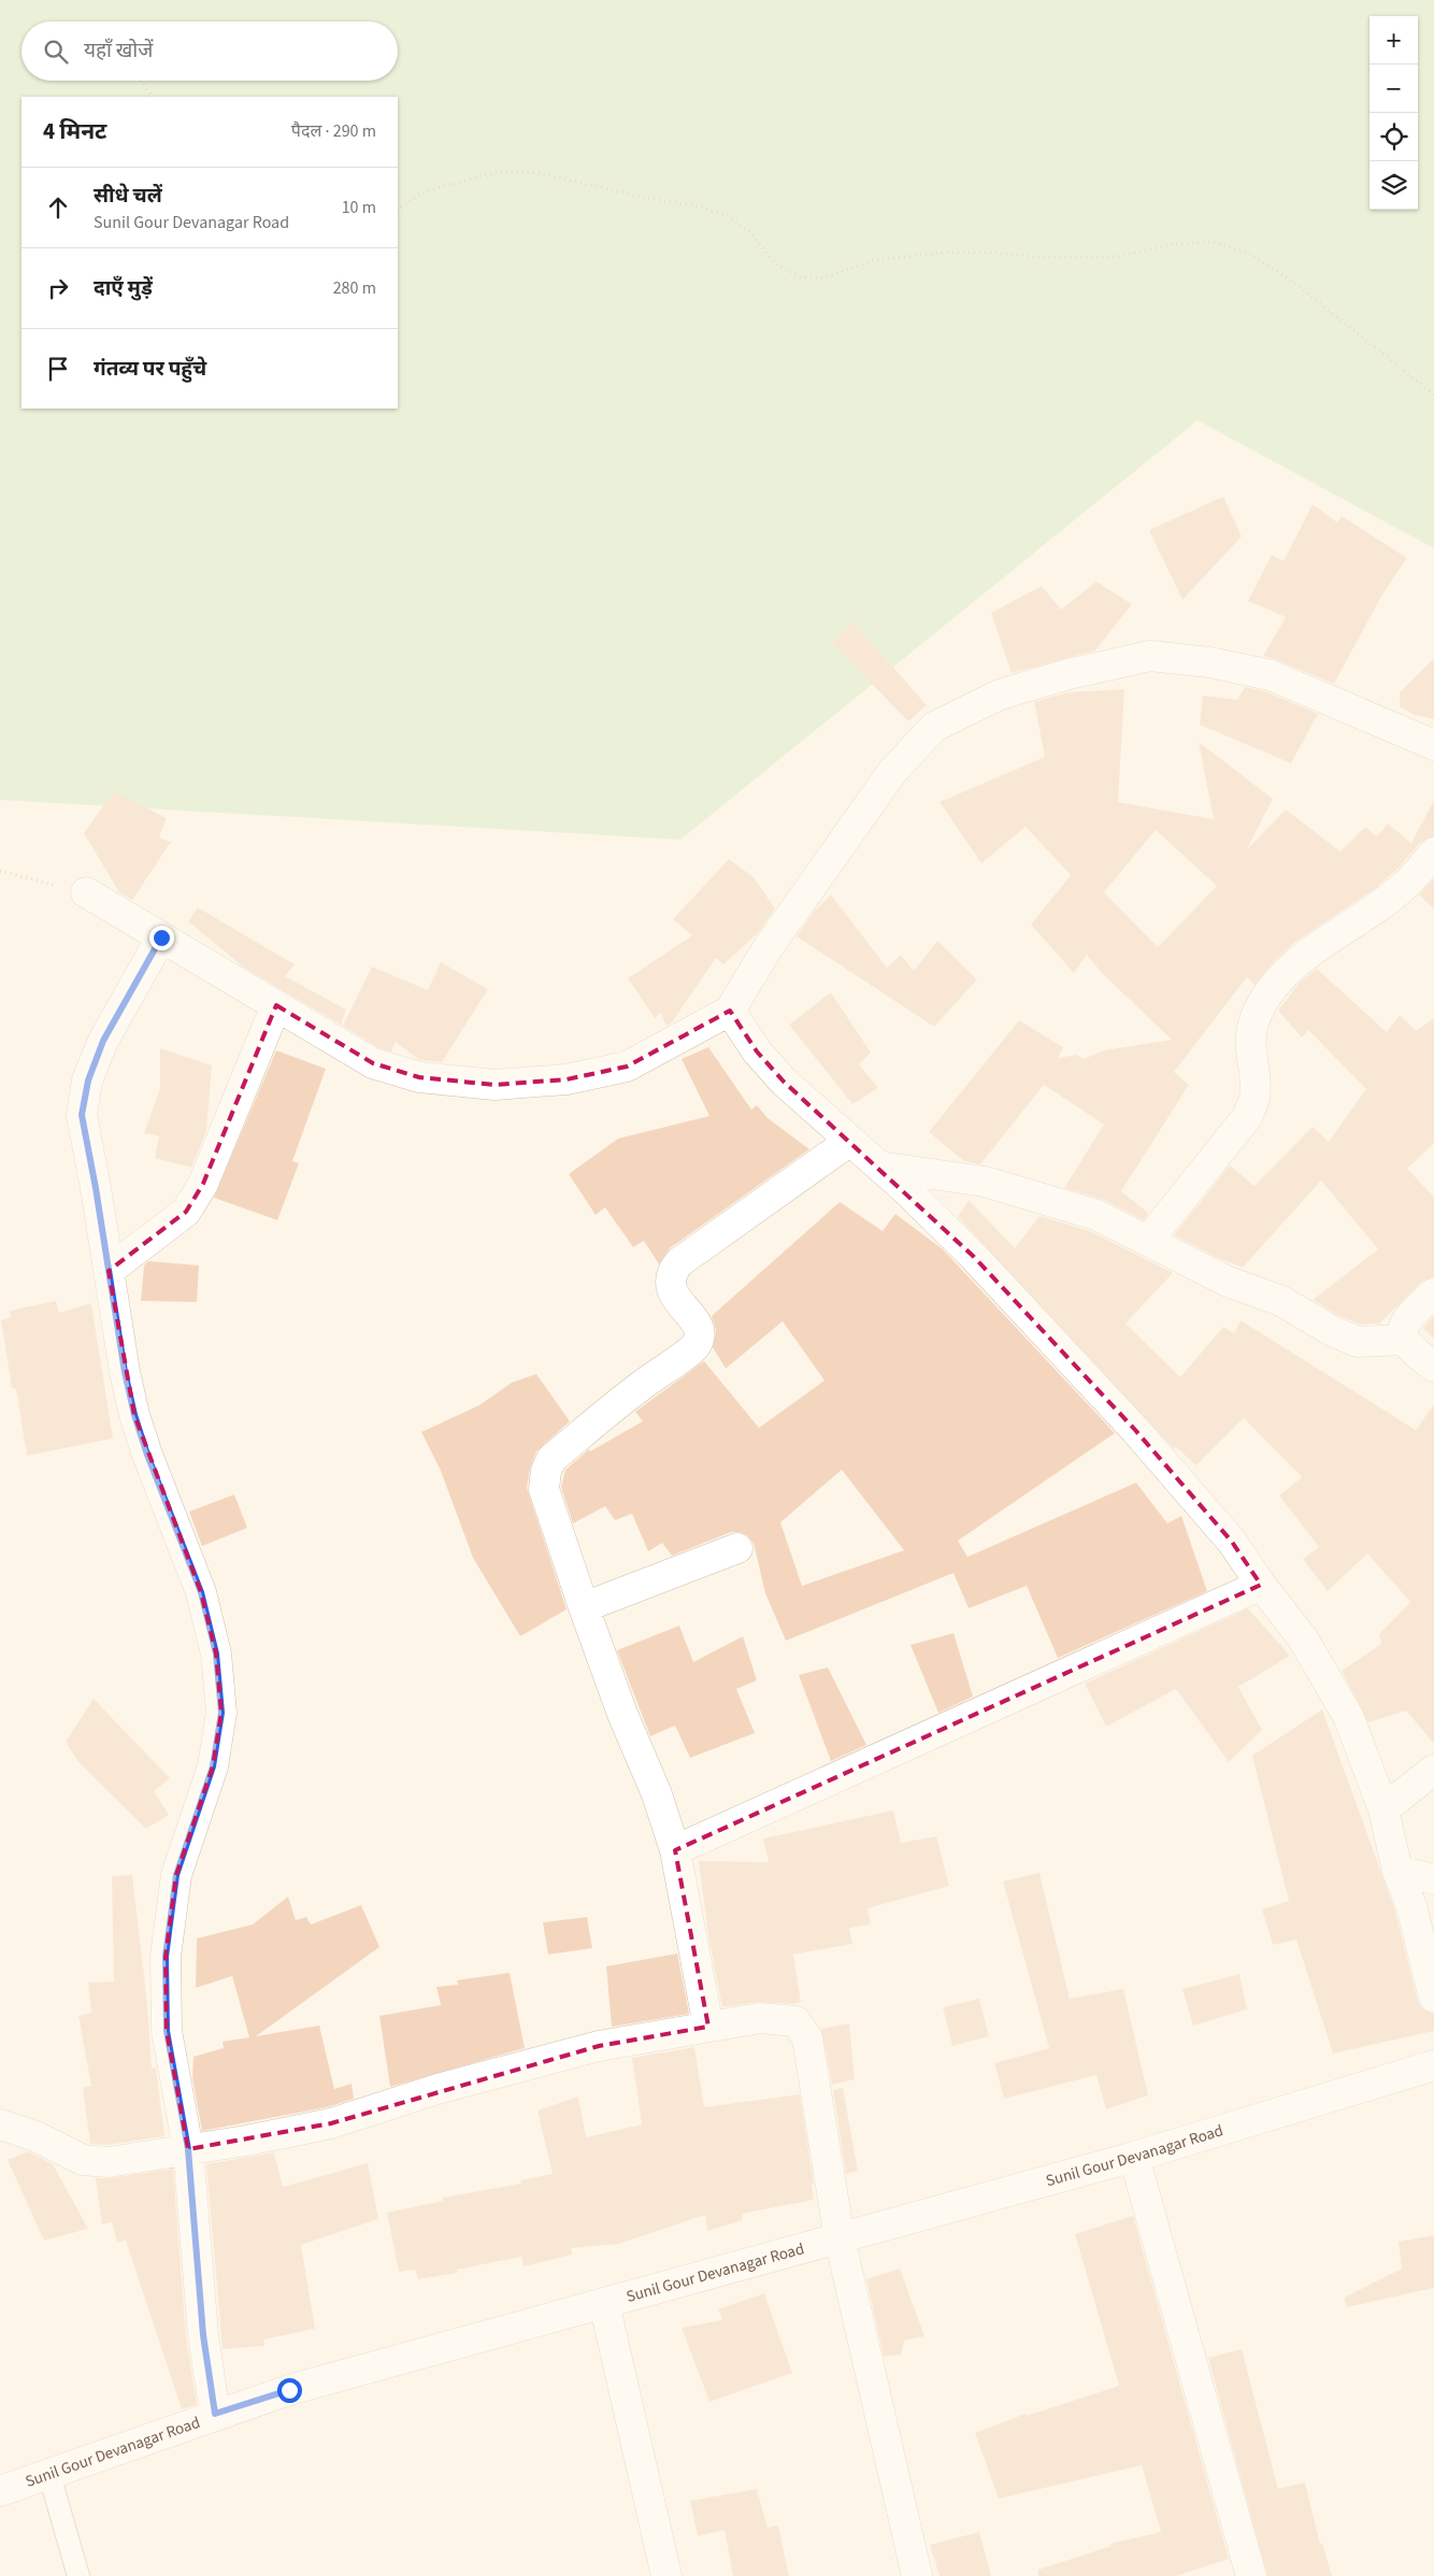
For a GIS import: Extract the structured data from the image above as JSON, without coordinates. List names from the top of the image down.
{
  "streets": {
    "street": ["Sunil Gour Devanagar Road"]
  },
  "page": {
    "map_buttons": ["+", "−"],
    "search": "यहाँ खोजें",
    "heading": ["4 मिनट", "पैदल · 290 m"],
    "list": [
      ["सीधे चलें", "Sunil Gour Devanagar Road", "10 m"],
      ["दाएँ मुड़ें", "280 m"],
      "गंतव्य पर पहुँचे"
    ]
  }
}
